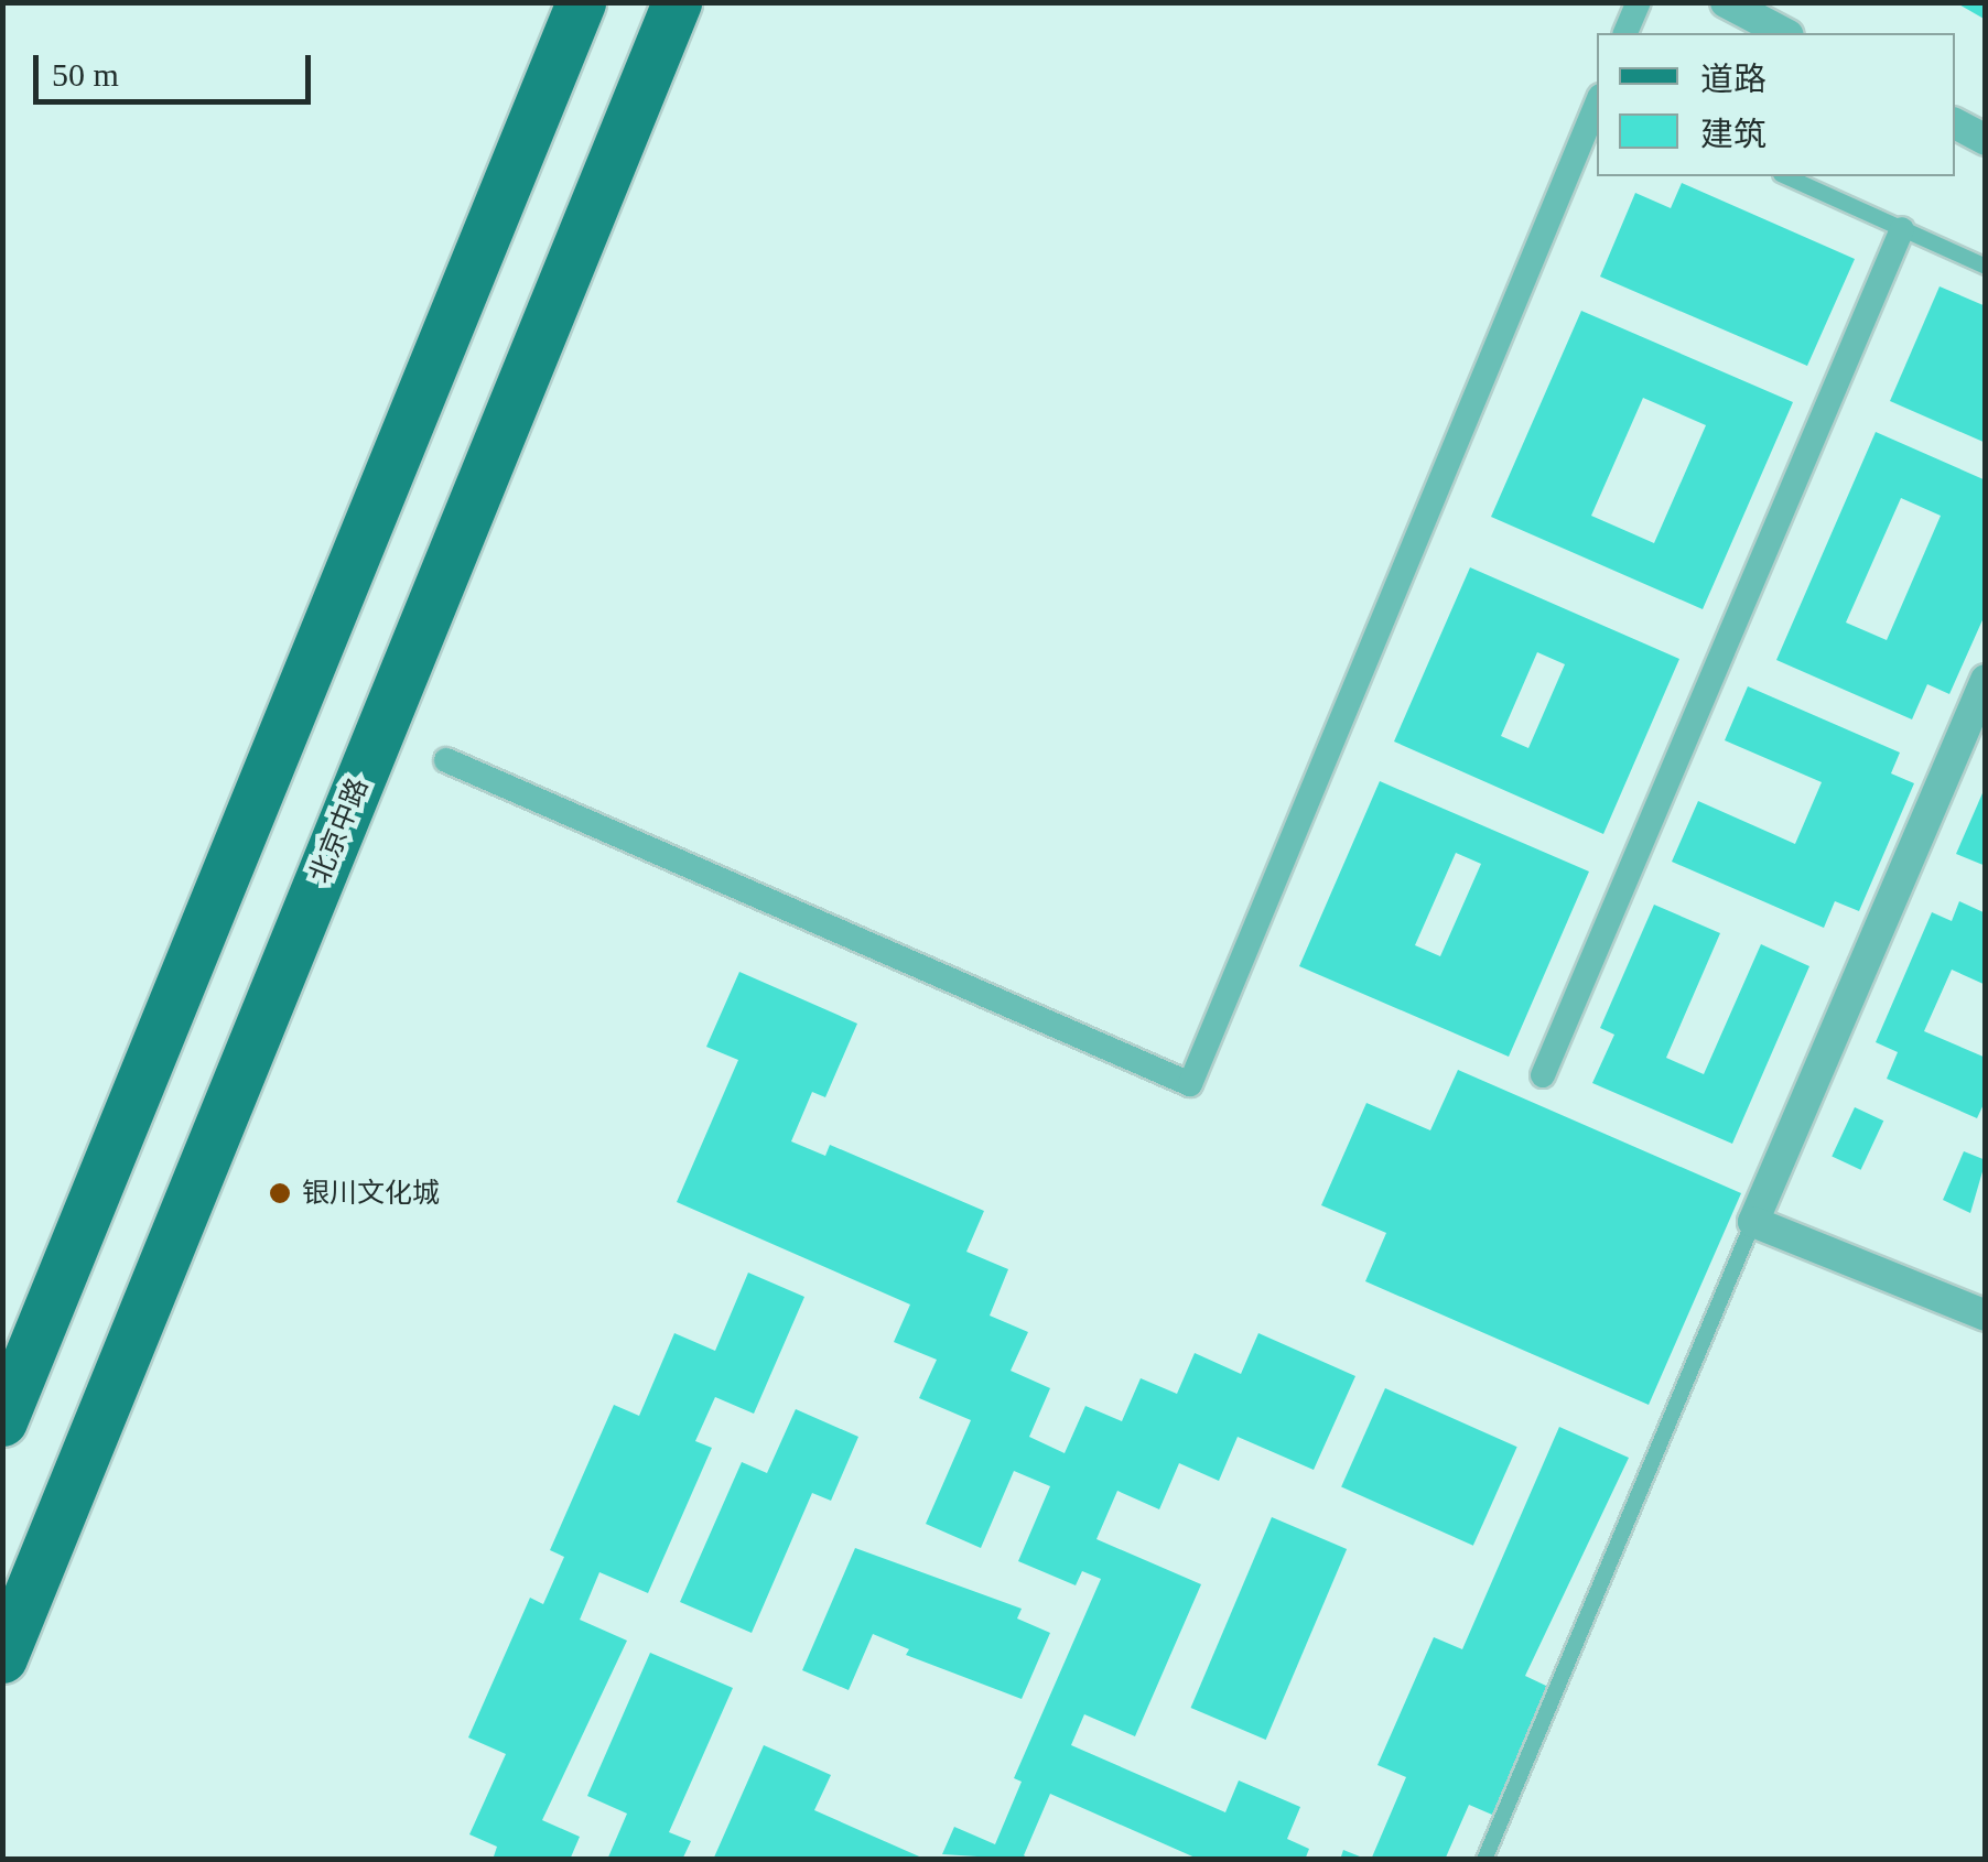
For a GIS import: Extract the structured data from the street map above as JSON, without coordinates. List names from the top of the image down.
{
  "streets": {
    "main road": ["北京中路"]
  },
  "places": ["银川文化城"],
  "legend": ["道路", "建筑"],
  "scale_bar": "50 m"
}
